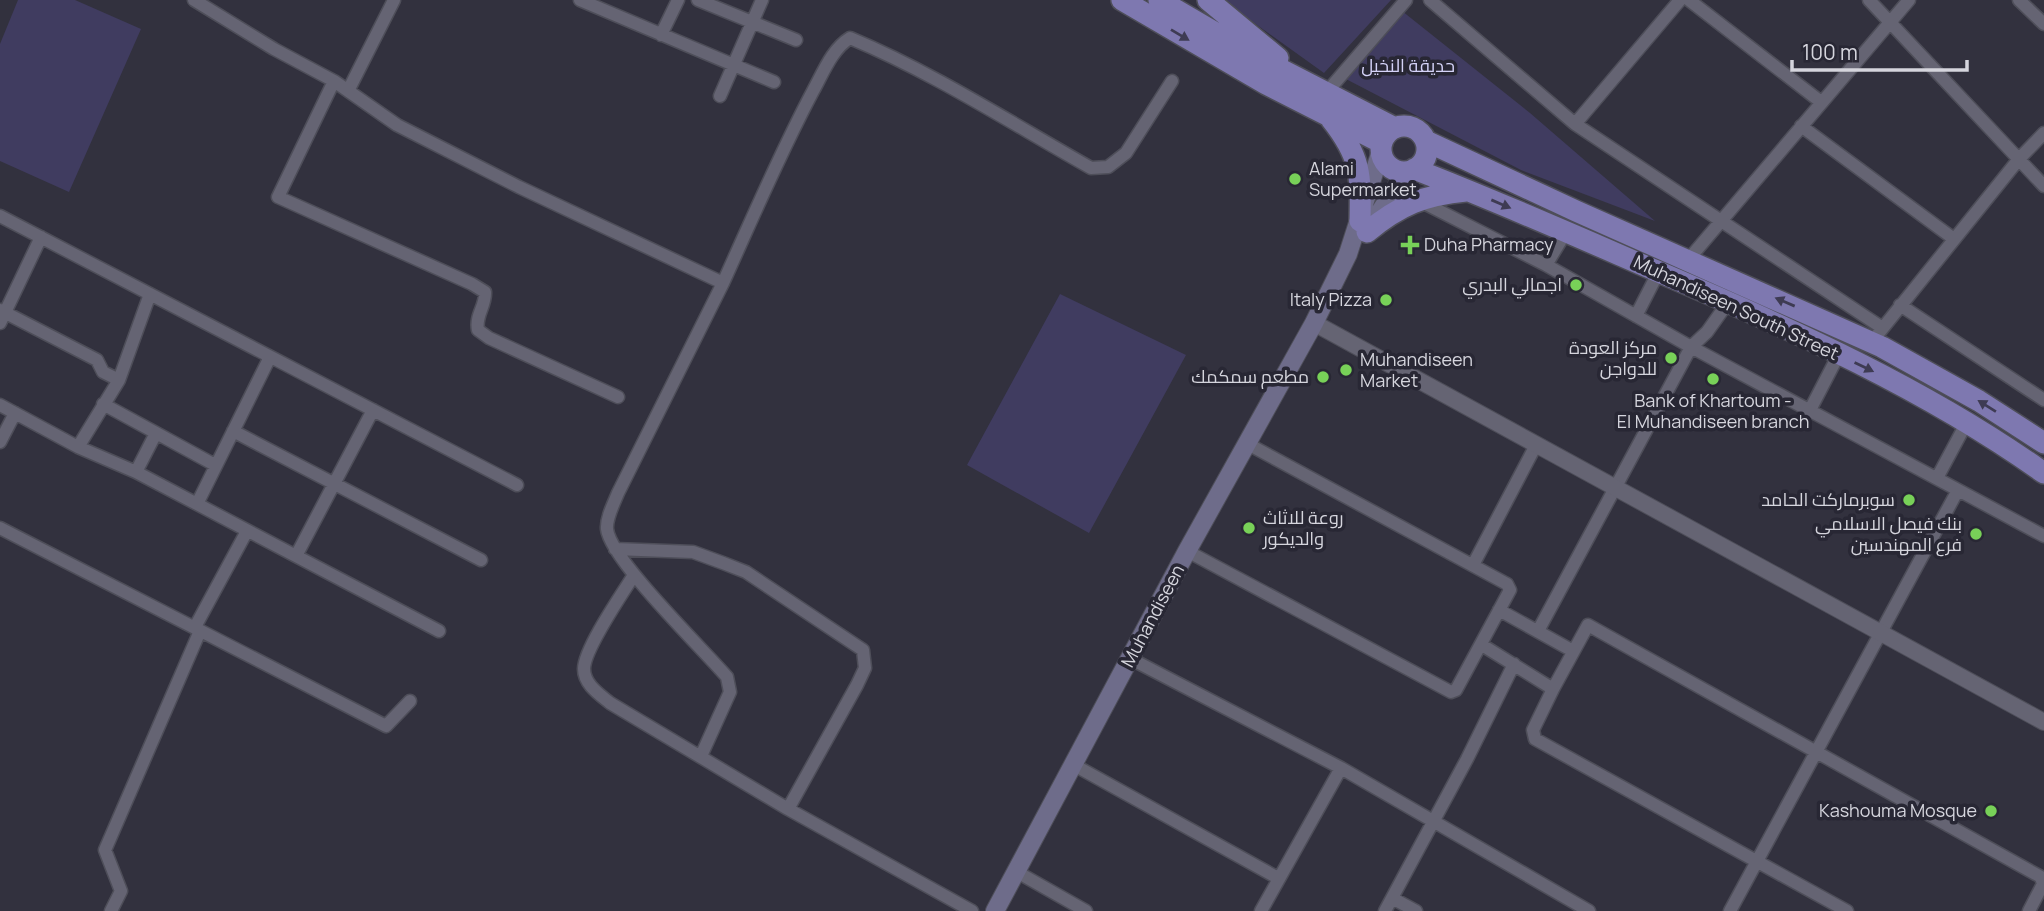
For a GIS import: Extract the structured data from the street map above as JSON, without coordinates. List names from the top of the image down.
{
  "streets": {
    "highway": ["Muhandiseen South Street"],
    "main road": ["Muhandiseen"]
  },
  "parks": ["حديقة النخيل"],
  "places": {
    "other": [
      "Alami Supermarket",
      "اجمالي البدري",
      "Italy Pizza",
      "مركز العودة للدواجن",
      "Muhandiseen Market",
      "مطعم سمكمك",
      "Bank of Khartoum - El Muhandiseen branch",
      "سوبرماركت الحامد",
      "روعة للاثاث والديكور",
      "بنك فيصل الاسلامي فرع المهندسين",
      "Kashouma Mosque"
    ],
    "health": ["Duha Pharmacy"]
  },
  "scale_bar": "100 m"
}
